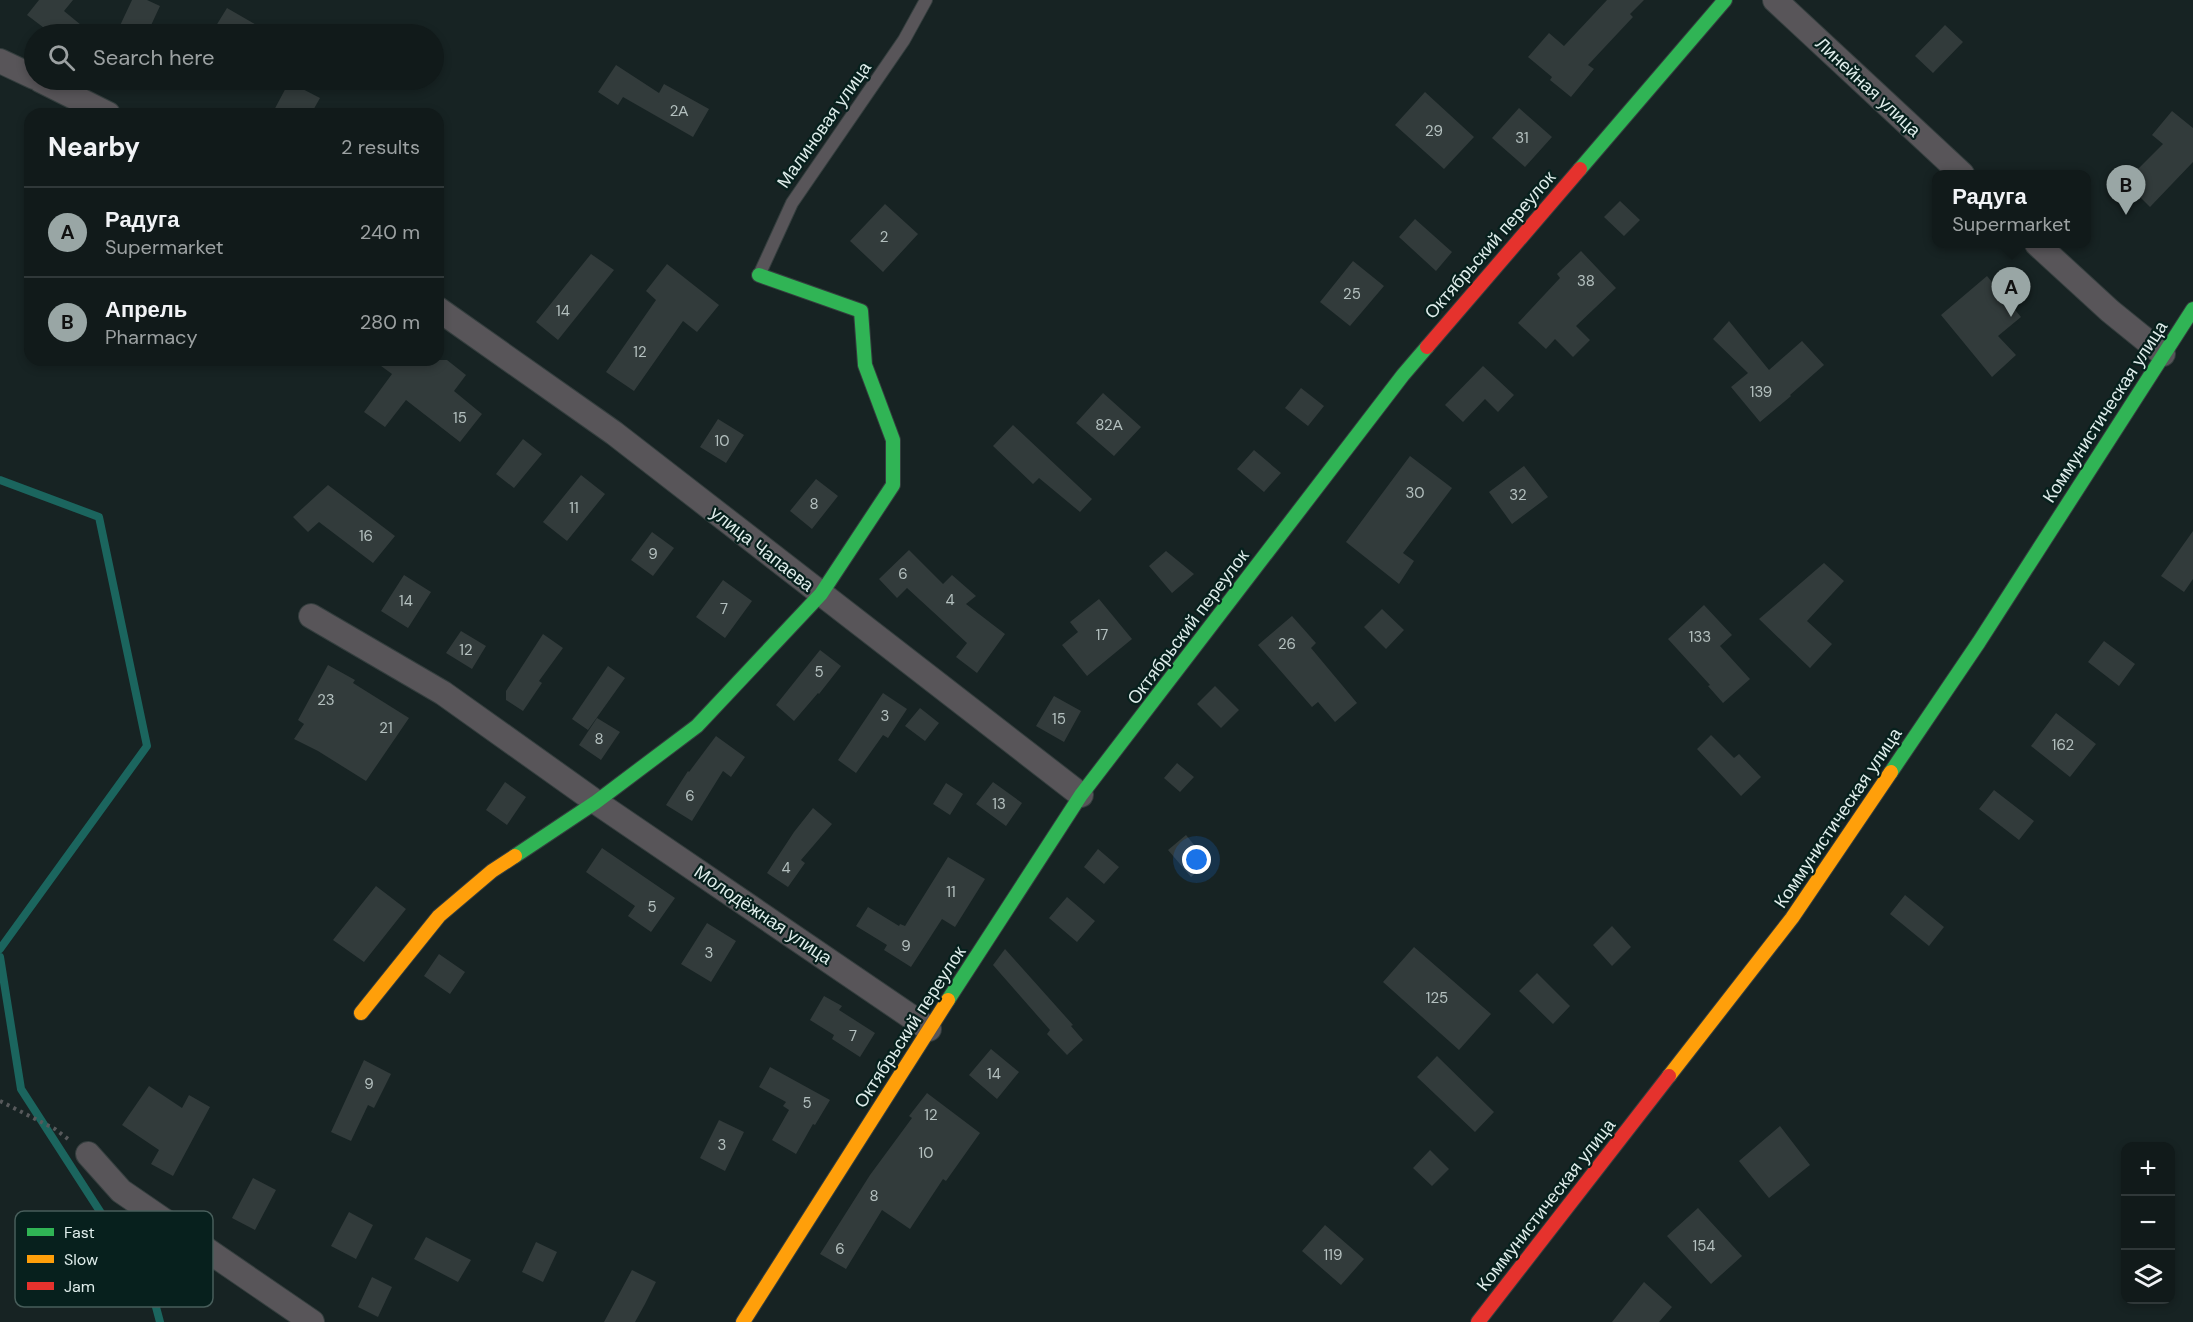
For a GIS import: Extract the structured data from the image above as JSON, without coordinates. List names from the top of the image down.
{
  "streets": {
    "street": [
      "Линейная улица",
      "Октябрьский переулок",
      "Коммунистическая улица",
      "улица Чапаева",
      "Молодёжная улица"
    ],
    "lane": ["Малиновая улица"]
  },
  "crossings": [
    ["Октябрьский переулок", "улица Чапаева"],
    ["Октябрьский переулок", "Молодёжная улица"]
  ],
  "house_numbers": [
    "2А",
    "29",
    "31",
    "2",
    "38",
    "25",
    "14",
    "12",
    "139",
    "15",
    "82А",
    "10",
    "30",
    "32",
    "8",
    "11",
    "16",
    "9",
    "6",
    "4",
    "14",
    "7",
    "17",
    "133",
    "26",
    "12",
    "5",
    "23",
    "3",
    "15",
    "21",
    "8",
    "162",
    "6",
    "13",
    "4",
    "11",
    "5",
    "9",
    "3",
    "125",
    "7",
    "14",
    "9",
    "5",
    "12",
    "3",
    "10",
    "8",
    "154",
    "6",
    "119"
  ],
  "legend": ["Fast", "Slow", "Jam"],
  "page": {
    "search": "Search here",
    "heading": ["Nearby", "2 results"],
    "pins": ["B", "A"],
    "popup": ["Радуга", "Supermarket"],
    "list": [
      {
        "mark": "A",
        "name": "Радуга",
        "note": "Supermarket",
        "value": "240 m"
      },
      {
        "mark": "B",
        "name": "Апрель",
        "note": "Pharmacy",
        "value": "280 m"
      }
    ],
    "map_buttons": ["+", "−"]
  }
}
